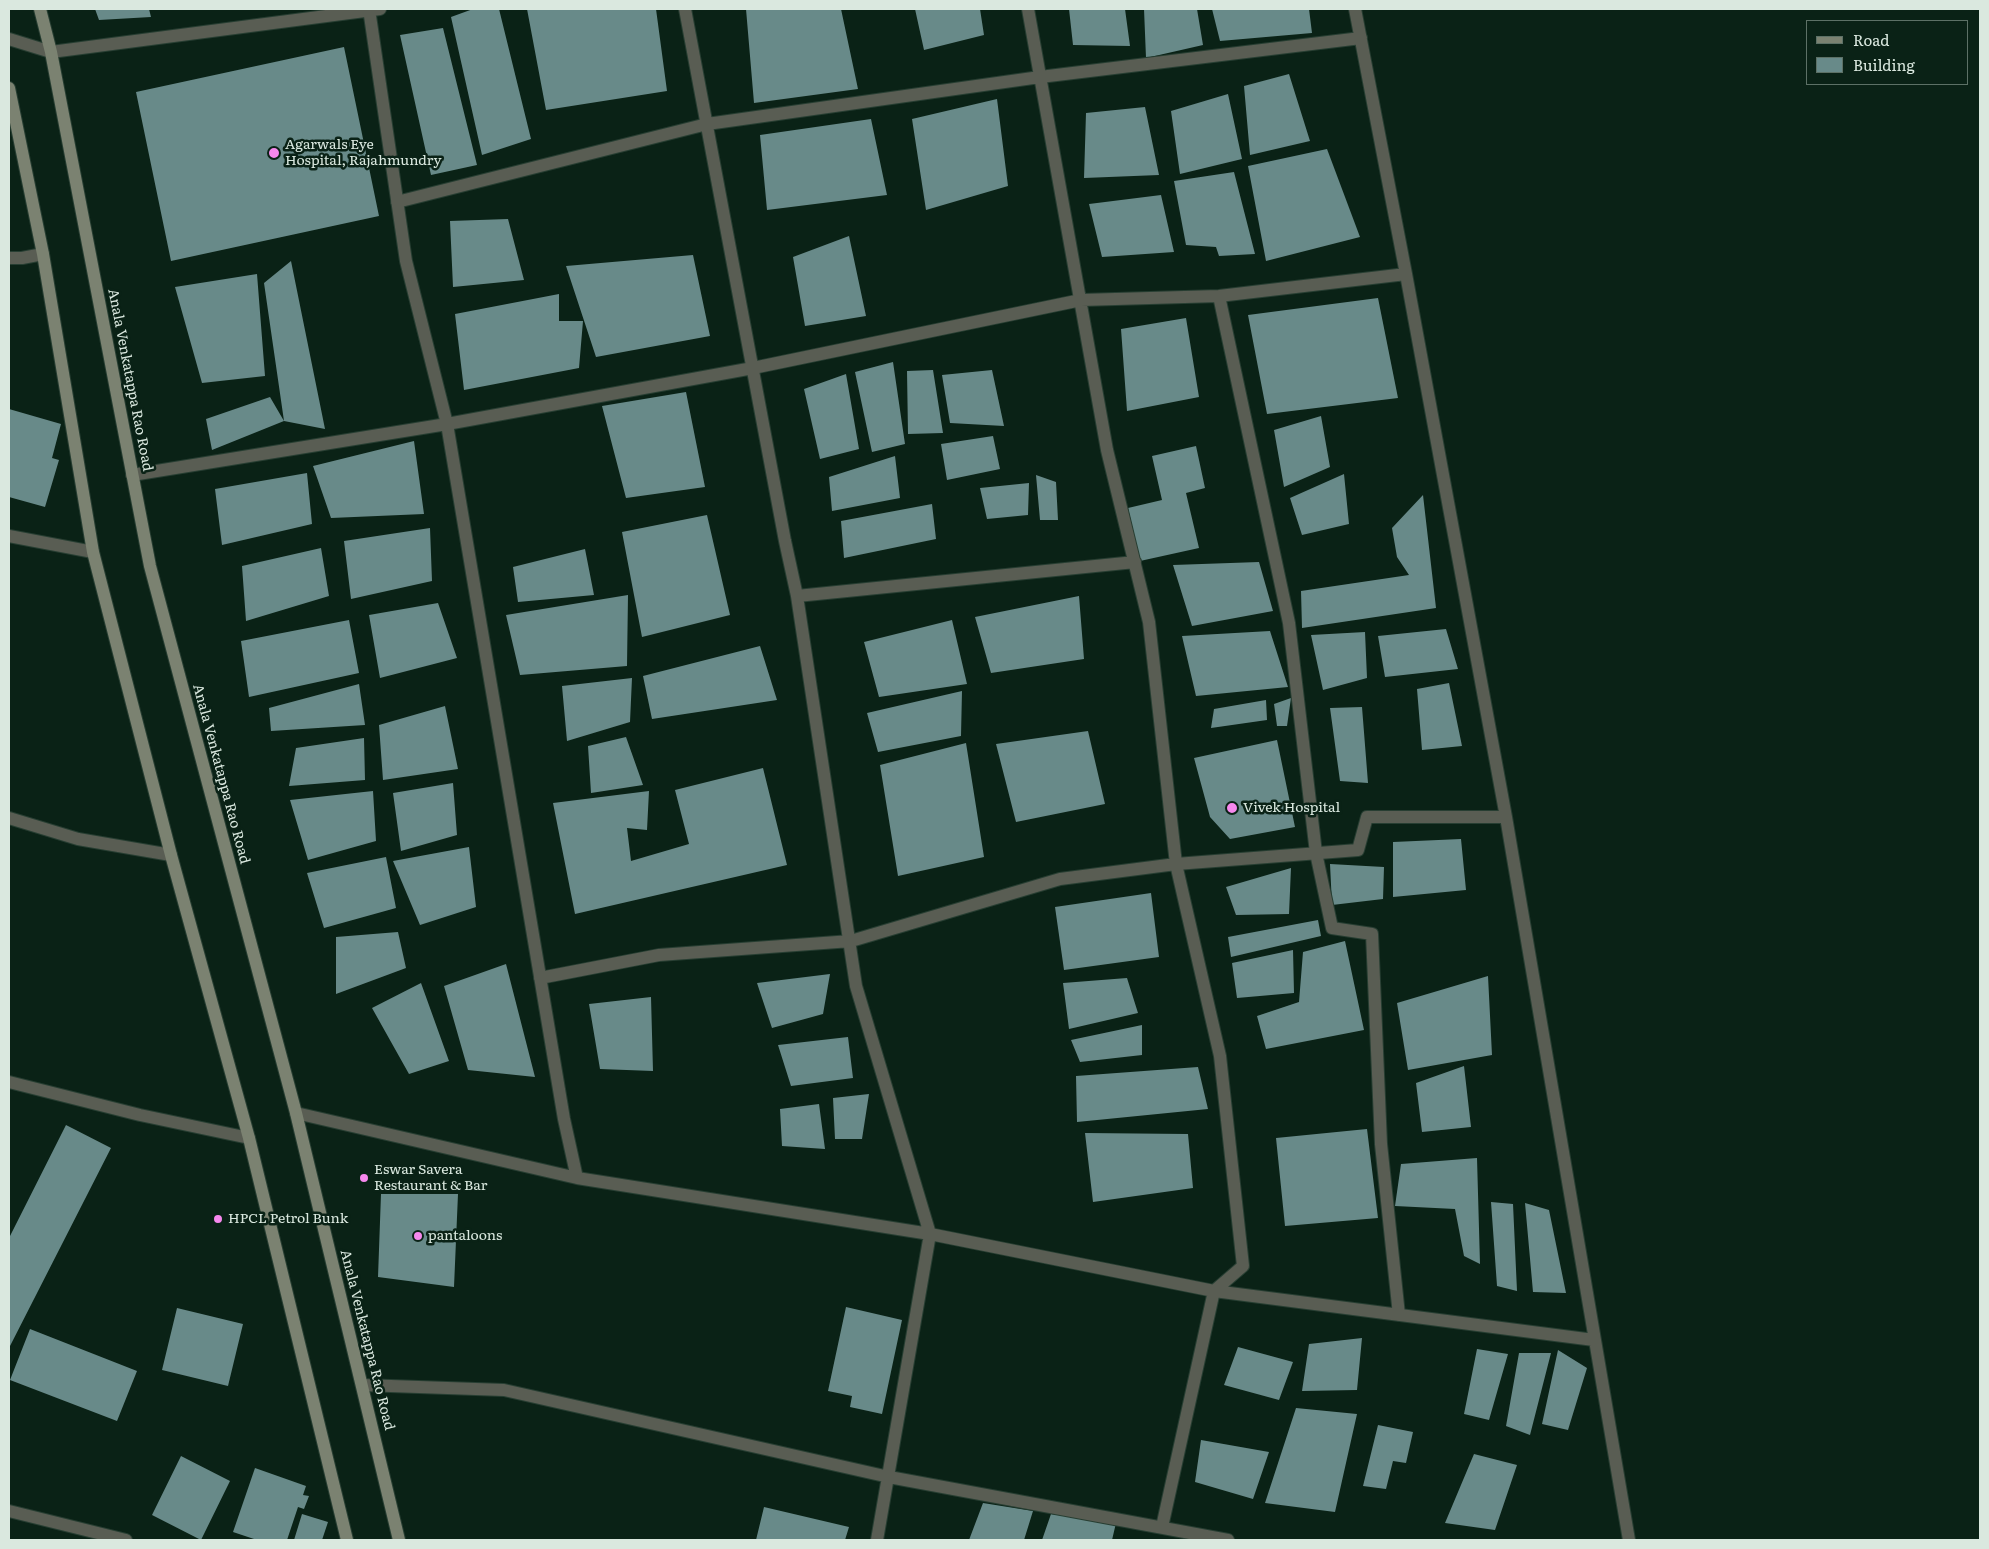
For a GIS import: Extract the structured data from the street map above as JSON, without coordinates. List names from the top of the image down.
{
  "streets": {
    "main road": ["Anala Venkatappa Rao Road"]
  },
  "places": [
    "Agarwals Eye Hospital, Rajahmundry",
    "Vivek Hospital",
    "Eswar Savera Restaurant & Bar",
    "HPCL Petrol Bunk",
    "pantaloons"
  ],
  "legend": ["Road", "Building"]
}
